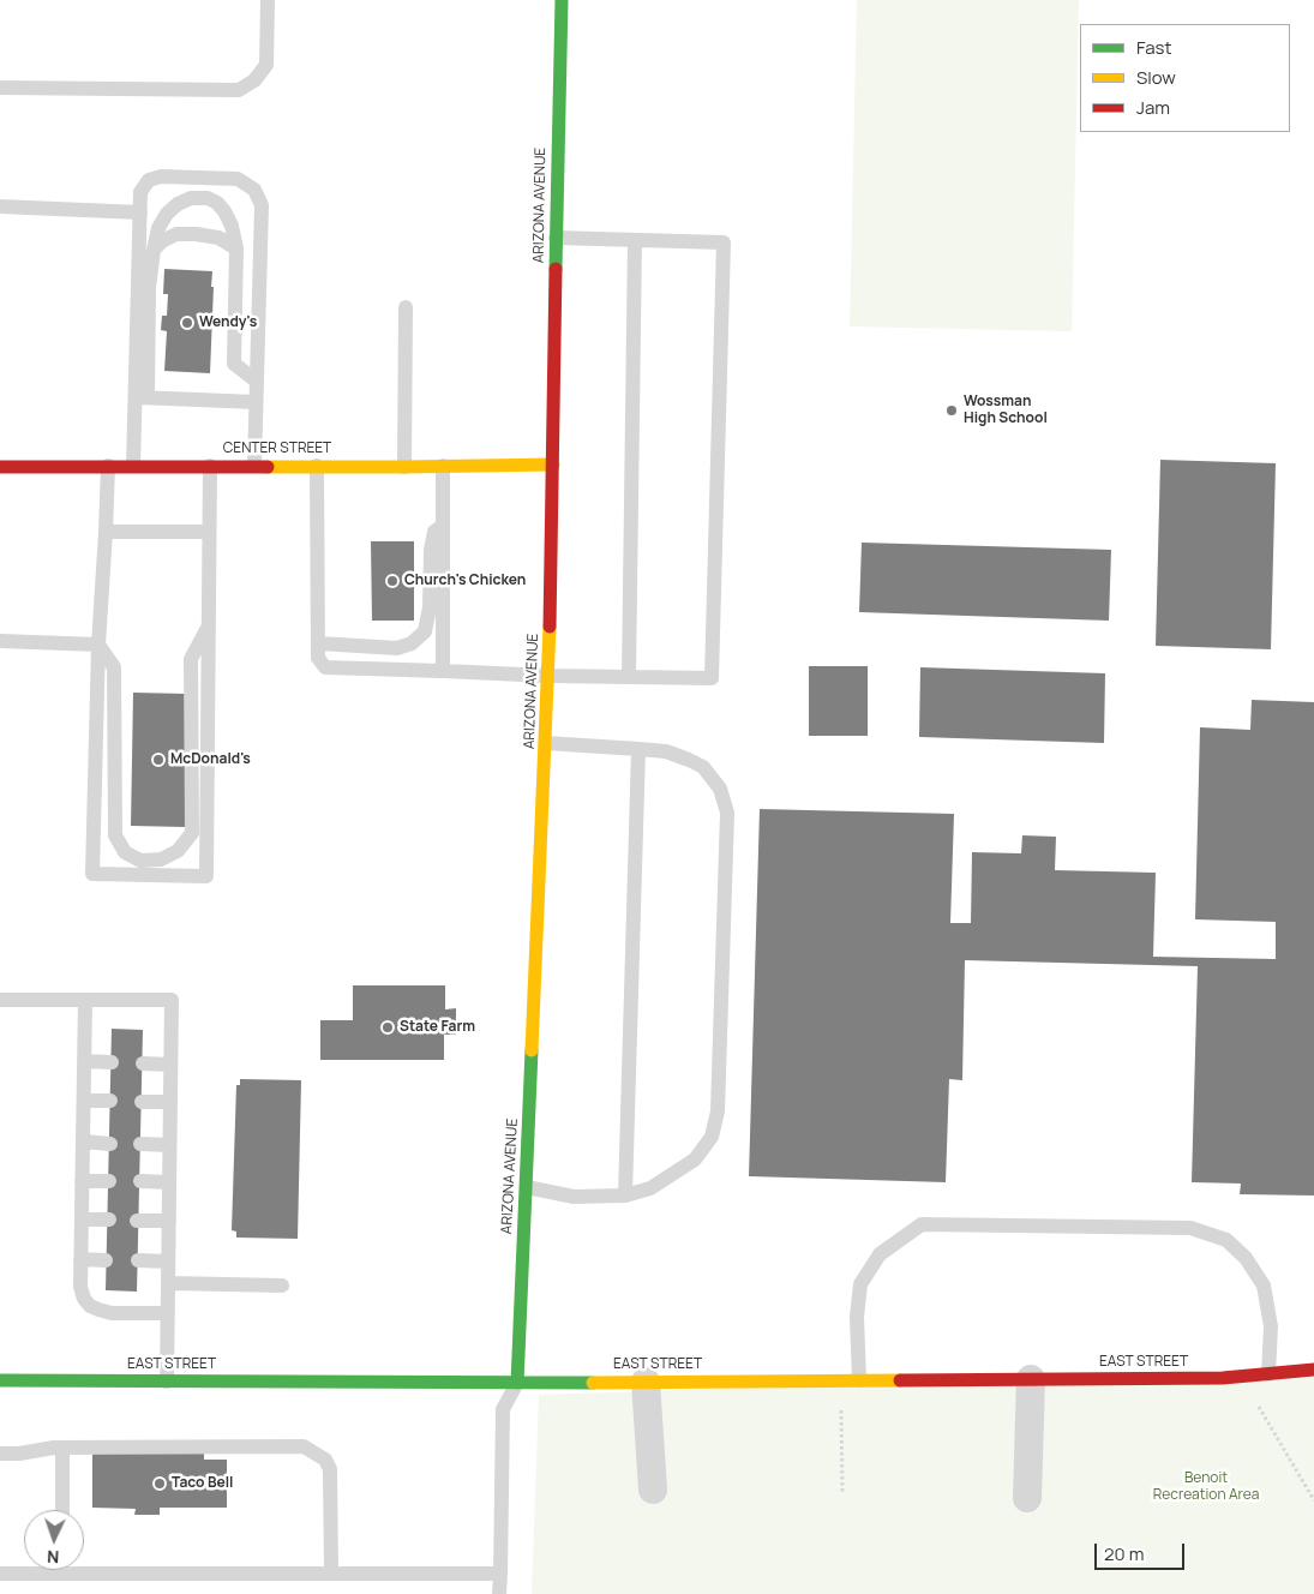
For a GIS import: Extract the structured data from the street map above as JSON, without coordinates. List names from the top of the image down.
{
  "streets": {
    "street": ["ARIZONA AVENUE", "CENTER STREET", "EAST STREET"]
  },
  "crossings": [
    ["ARIZONA AVENUE", "CENTER STREET"],
    ["ARIZONA AVENUE", "EAST STREET"]
  ],
  "parks": ["Benoit Recreation Area"],
  "places": [
    "Wendy's",
    "Wossman High School",
    "Church's Chicken",
    "McDonald's",
    "State Farm",
    "Taco Bell"
  ],
  "legend": ["Fast", "Slow", "Jam"],
  "scale_bar": "20 m",
  "north": "bottom"
}
